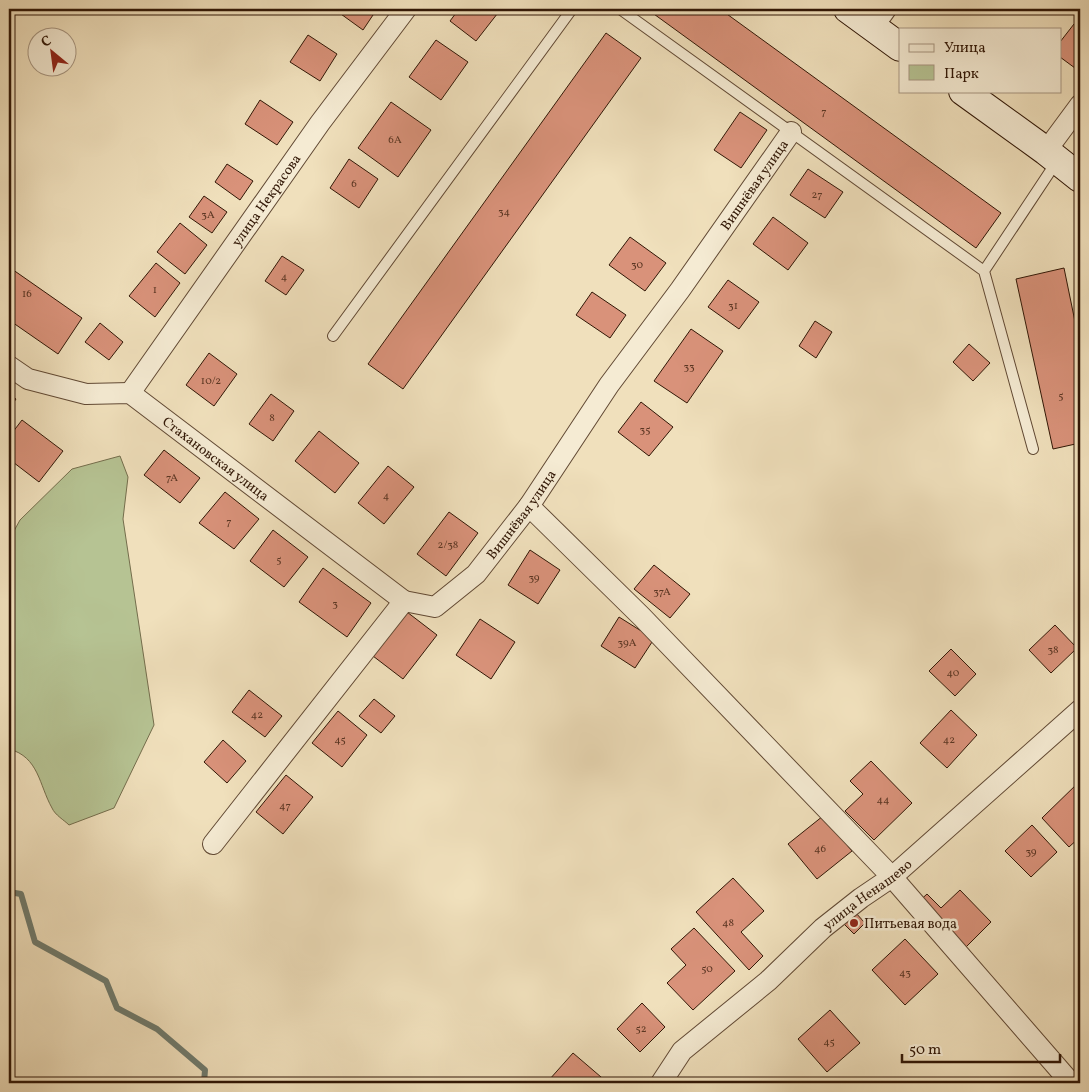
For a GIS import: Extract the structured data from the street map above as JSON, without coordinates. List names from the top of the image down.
{
  "streets": {
    "street": [
      "Вишнёвая улица",
      "улица Некрасова",
      "Стахановская улица",
      "улица Ненашево"
    ]
  },
  "crossings": [
    ["Вишнёвая улица", "Стахановская улица"],
    ["улица Некрасова", "Стахановская улица"]
  ],
  "places": ["Питьевая вода"],
  "house_numbers": [
    "7",
    "6А",
    "6",
    "27",
    "34",
    "3А",
    "30",
    "4",
    "1",
    "16",
    "31",
    "33",
    "10/2",
    "5",
    "8",
    "35",
    "7А",
    "4",
    "7",
    "2/38",
    "5",
    "39",
    "37А",
    "3",
    "39А",
    "38",
    "40",
    "42",
    "45",
    "42",
    "44",
    "47",
    "46",
    "39",
    "48",
    "50",
    "43",
    "52",
    "45"
  ],
  "legend": ["Улица", "Парк"],
  "scale_bar": "50 m",
  "north": "top left"
}
